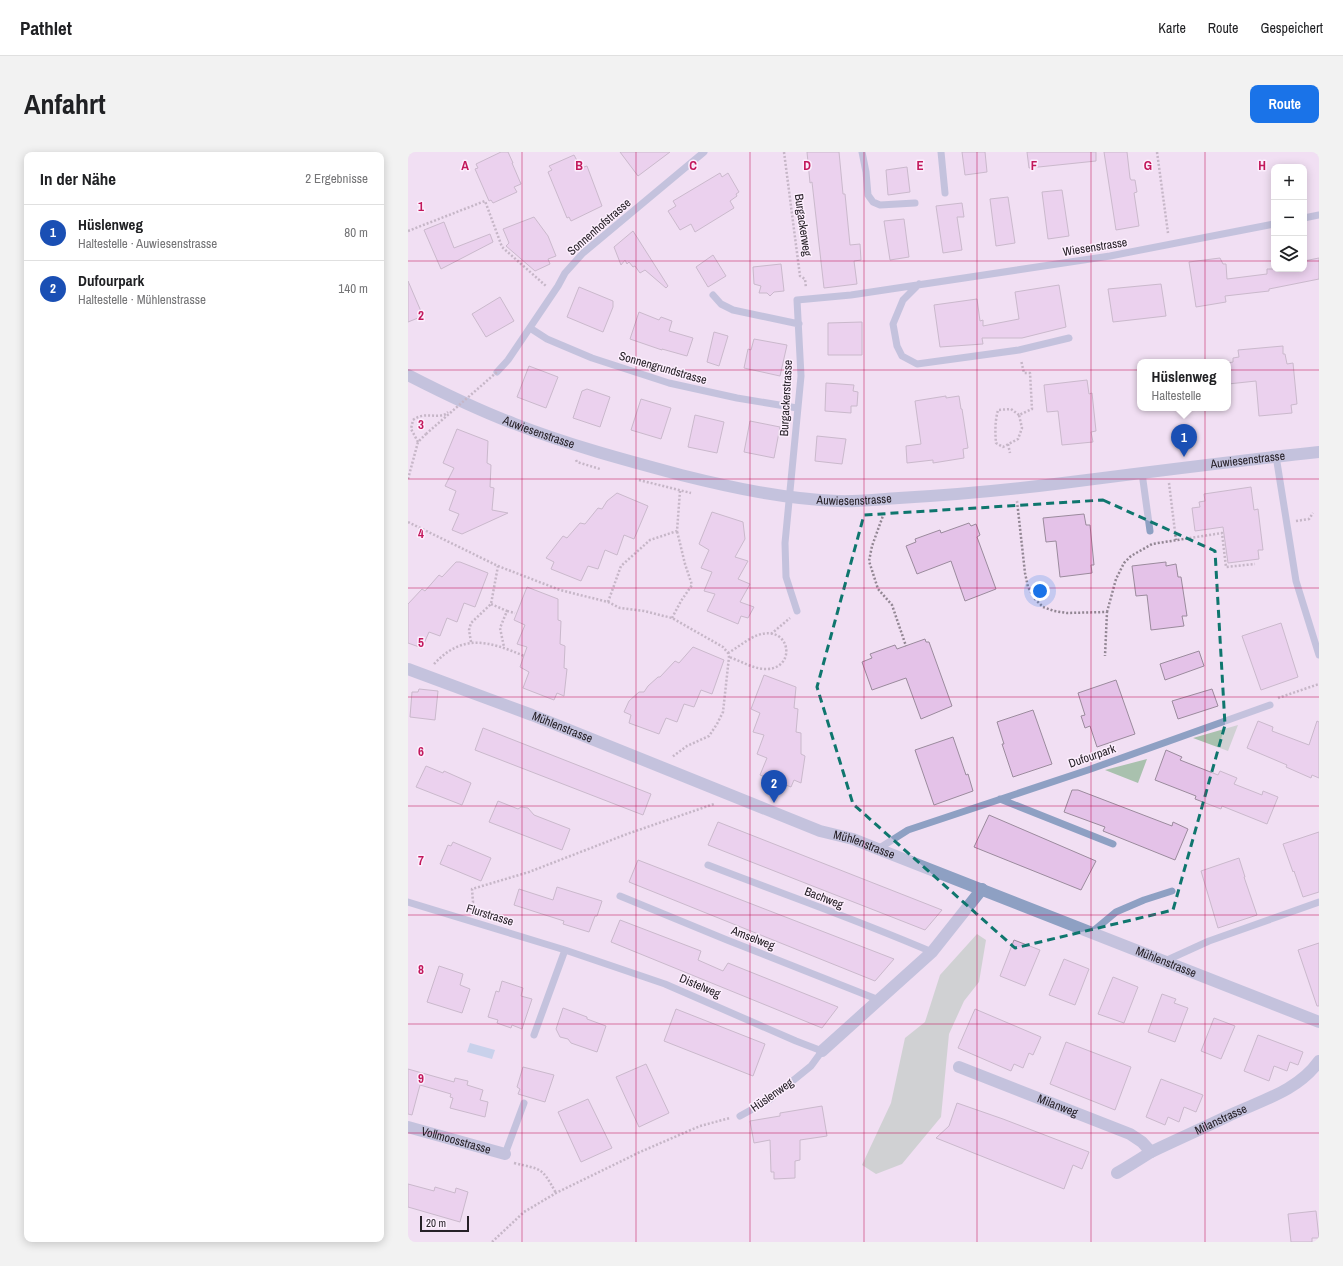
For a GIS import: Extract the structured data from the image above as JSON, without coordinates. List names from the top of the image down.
{
  "streets": {
    "street": [
      "Auwiesenstrasse",
      "Mühlenstrasse",
      "Hüslenweg",
      "Milanweg",
      "Milanstrasse",
      "Vollmoosstrasse"
    ],
    "lane": [
      "Sonnenhofstrasse",
      "Wiesenstrasse",
      "Sonnengrundstrasse",
      "Burgackerstrasse",
      "Dufourpark",
      "Bachweg",
      "Flurstrasse",
      "Amselweg",
      "Distelweg"
    ],
    "path": ["Burgackerweg"]
  },
  "crossings": [
    ["Burgackerweg", "Wiesenstrasse"],
    ["Sonnenhofstrasse", "Sonnengrundstrasse"],
    ["Wiesenstrasse", "Burgackerstrasse"],
    ["Sonnengrundstrasse", "Burgackerstrasse"],
    ["Burgackerstrasse", "Auwiesenstrasse"],
    ["Mühlenstrasse", "Dufourpark"],
    ["Mühlenstrasse", "Hüslenweg"],
    ["Bachweg", "Hüslenweg"],
    ["Flurstrasse", "Distelweg"],
    ["Amselweg", "Hüslenweg"],
    ["Distelweg", "Hüslenweg"],
    ["Milanweg", "Milanstrasse"]
  ],
  "scale_bar": "20 m",
  "page": {
    "header": "Pathlet",
    "nav": ["Karte", "Route", "Gespeichert"],
    "title": "Anfahrt",
    "buttons": "Route",
    "heading": ["In der Nähe", "2 Ergebnisse"],
    "map_buttons": ["+", "−"],
    "list": [
      {
        "mark": "1",
        "name": "Hüslenweg",
        "note": "Haltestelle · Auwiesenstrasse",
        "value": "80 m"
      },
      {
        "mark": "2",
        "name": "Dufourpark",
        "note": "Haltestelle · Mühlenstrasse",
        "value": "140 m"
      }
    ],
    "popup": ["Hüslenweg", "Haltestelle"],
    "pins": ["1", "2"],
    "scale": "20 m"
  },
  "grid": {
    "columns": [
      "A",
      "B",
      "C",
      "D",
      "E",
      "F",
      "G",
      "H"
    ],
    "rows": [
      "1",
      "2",
      "3",
      "4",
      "5",
      "6",
      "7",
      "8",
      "9"
    ]
  }
}
